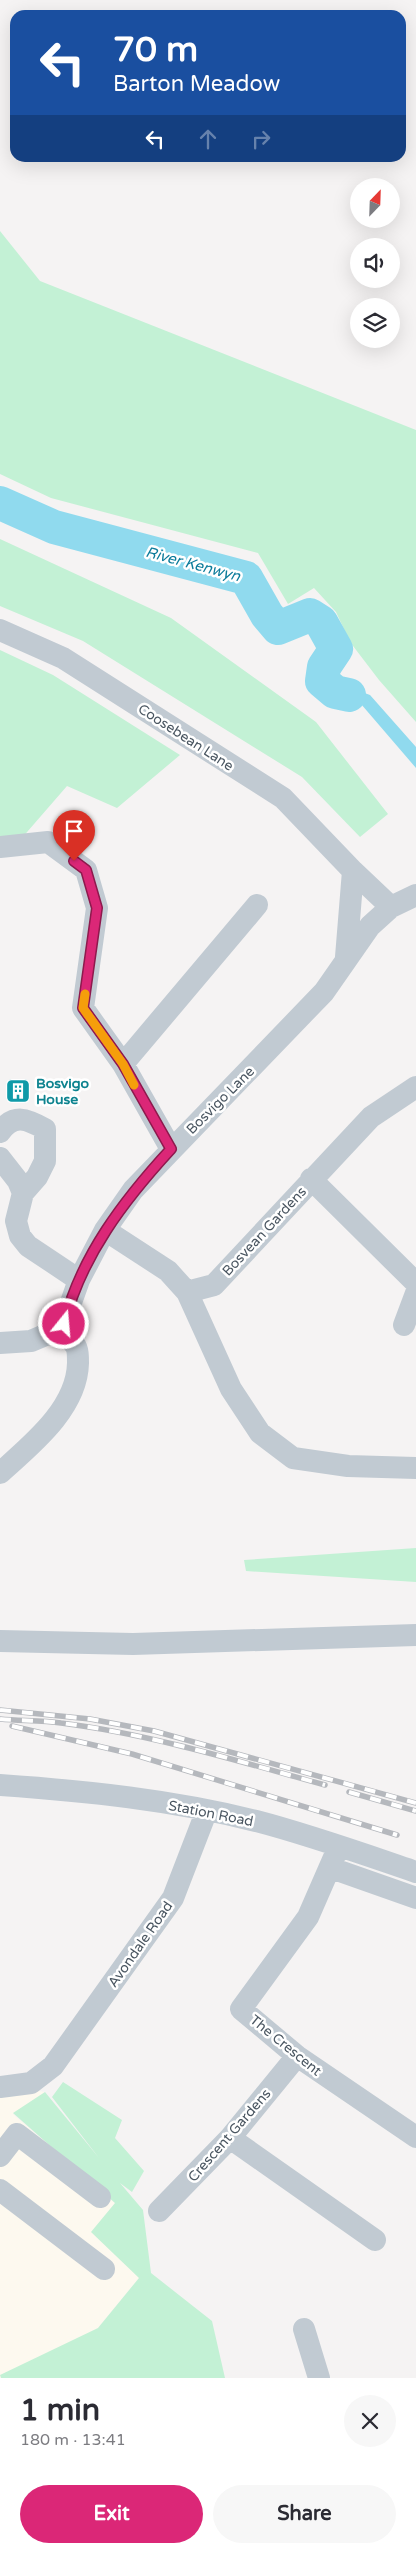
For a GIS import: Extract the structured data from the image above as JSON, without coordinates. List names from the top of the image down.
{
  "streets": {
    "street": [
      "Coosebean Lane",
      "Bosvigo Lane",
      "Bosvean Gardens",
      "Station Road",
      "Avondale Road",
      "The Crescent",
      "Crescent Gardens"
    ]
  },
  "crossings": [
    ["Coosebean Lane", "Bosvigo Lane"],
    ["Station Road", "Avondale Road"],
    ["Station Road", "The Crescent"],
    ["The Crescent", "Crescent Gardens"]
  ],
  "water": ["River Kenwyn"],
  "places": {
    "building": ["Bosvigo House"]
  },
  "north": "top right",
  "page": {
    "turn": ["70 m", "Barton Meadow"],
    "heading": ["1 min", "180 m · 13:41"],
    "buttons": ["Exit", "Share"]
  }
}
